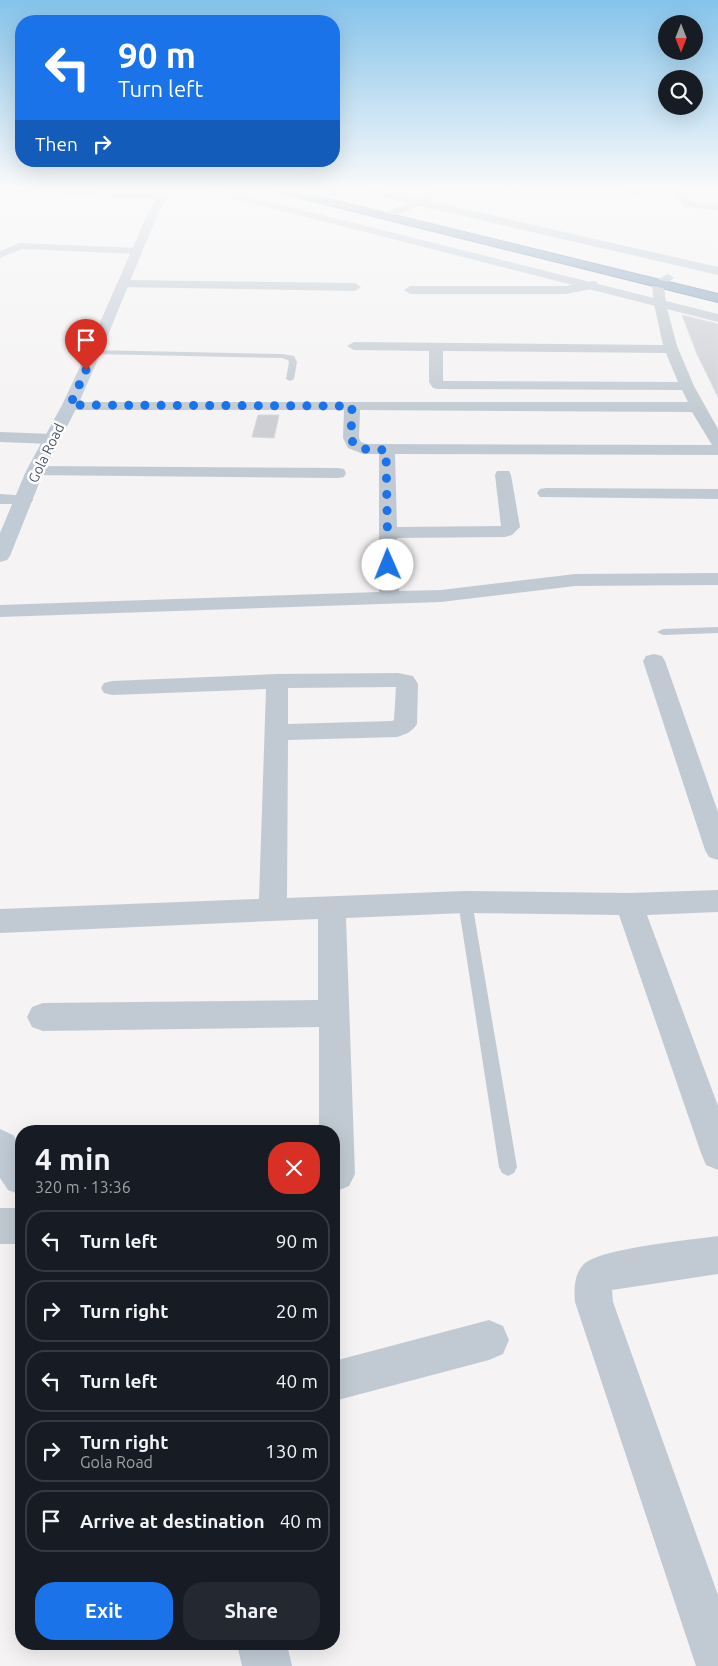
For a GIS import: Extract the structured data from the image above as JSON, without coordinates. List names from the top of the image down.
{
  "streets": {
    "street": ["Gola Road"]
  },
  "north": "bottom",
  "page": {
    "turn": ["90 m", "Turn left"],
    "then": "Then",
    "heading": ["4 min", "320 m · 13:36"],
    "list": [
      {
        "name": "Turn left",
        "value": "90 m"
      },
      {
        "name": "Turn right",
        "value": "20 m"
      },
      {
        "name": "Turn left",
        "value": "40 m"
      },
      {
        "name": "Turn right",
        "note": "Gola Road",
        "value": "130 m"
      },
      {
        "name": "Arrive at destination",
        "value": "40 m"
      }
    ],
    "buttons": ["Exit", "Share"]
  }
}
